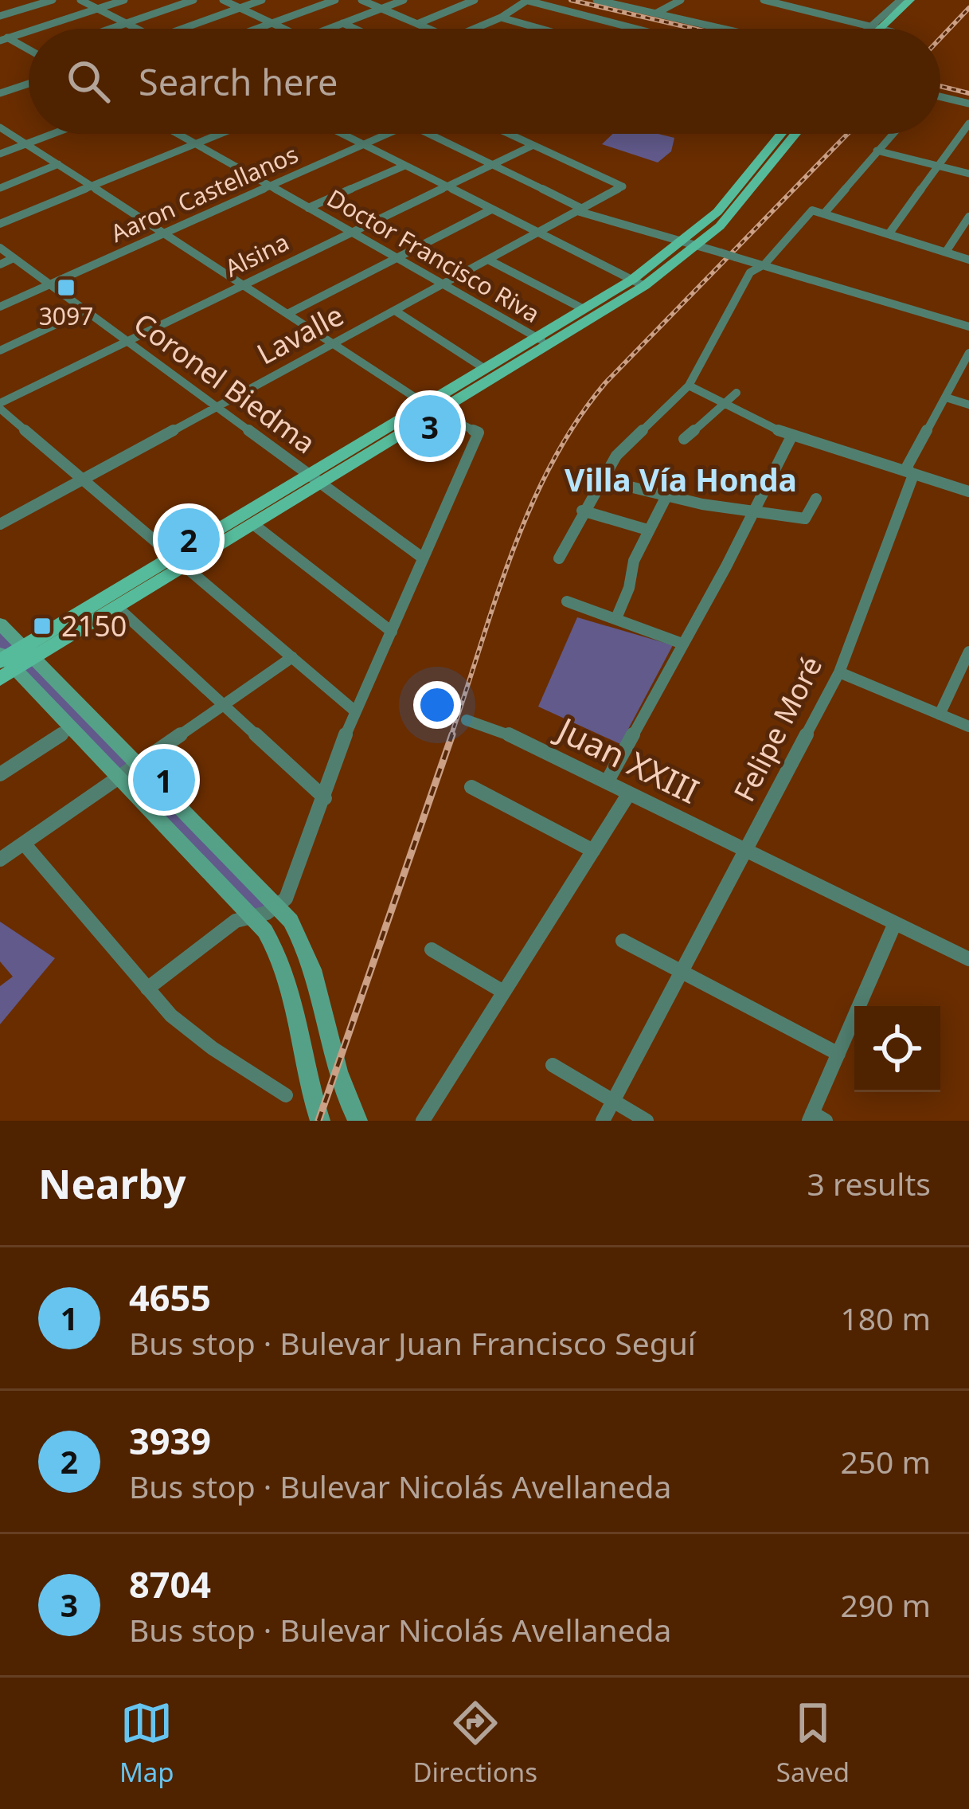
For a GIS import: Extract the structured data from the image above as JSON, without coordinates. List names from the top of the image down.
{
  "streets": {
    "street": [
      "Aaron Castellanos",
      "Alsina",
      "Doctor Francisco Riva",
      "Lavalle",
      "Coronel Biedma",
      "Felipe Moré",
      "Juan XXIII"
    ]
  },
  "crossings": [
    ["Aaron Castellanos", "Doctor Francisco Riva"],
    ["Aaron Castellanos", "Coronel Biedma"],
    ["Alsina", "Doctor Francisco Riva"],
    ["Alsina", "Lavalle"],
    ["Alsina", "Coronel Biedma"],
    ["Doctor Francisco Riva", "Lavalle"],
    ["Lavalle", "Coronel Biedma"],
    ["Felipe Moré", "Juan XXIII"]
  ],
  "districts": ["Villa Vía Honda"],
  "places": {
    "transit": ["3097", "2150"]
  },
  "page": {
    "search": "Search here",
    "pins": ["3", "2", "1"],
    "heading": ["Nearby", "3 results"],
    "list": [
      {
        "mark": "1",
        "name": "4655",
        "note": "Bus stop · Bulevar Juan Francisco Seguí",
        "value": "180 m"
      },
      {
        "mark": "2",
        "name": "3939",
        "note": "Bus stop · Bulevar Nicolás Avellaneda",
        "value": "250 m"
      },
      {
        "mark": "3",
        "name": "8704",
        "note": "Bus stop · Bulevar Nicolás Avellaneda",
        "value": "290 m"
      }
    ],
    "nav": ["Map", "Directions", "Saved"]
  }
}
